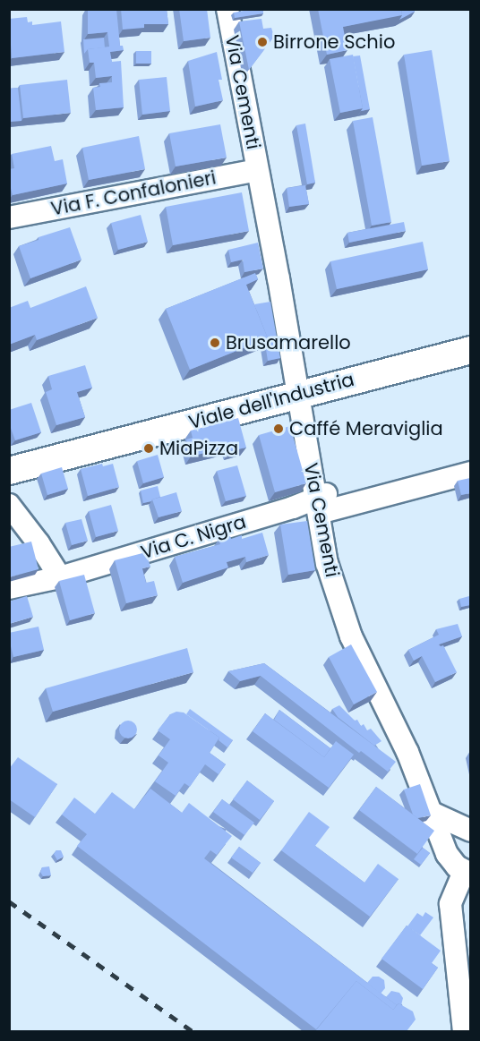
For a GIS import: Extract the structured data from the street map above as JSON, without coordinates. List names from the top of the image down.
{
  "streets": {
    "main road": ["Viale dell'Industria"],
    "street": ["Via Cementi", "Via F. Confalonieri", "Via C. Nigra"]
  },
  "crossings": [
    ["Via Cementi", "Via F. Confalonieri"],
    ["Via Cementi", "Viale dell'Industria"],
    ["Via Cementi", "Via C. Nigra"]
  ],
  "places": [
    "Birrone Schio",
    "Brusamarello",
    "Caffé Meraviglia",
    "MiaPizza"
  ]
}
